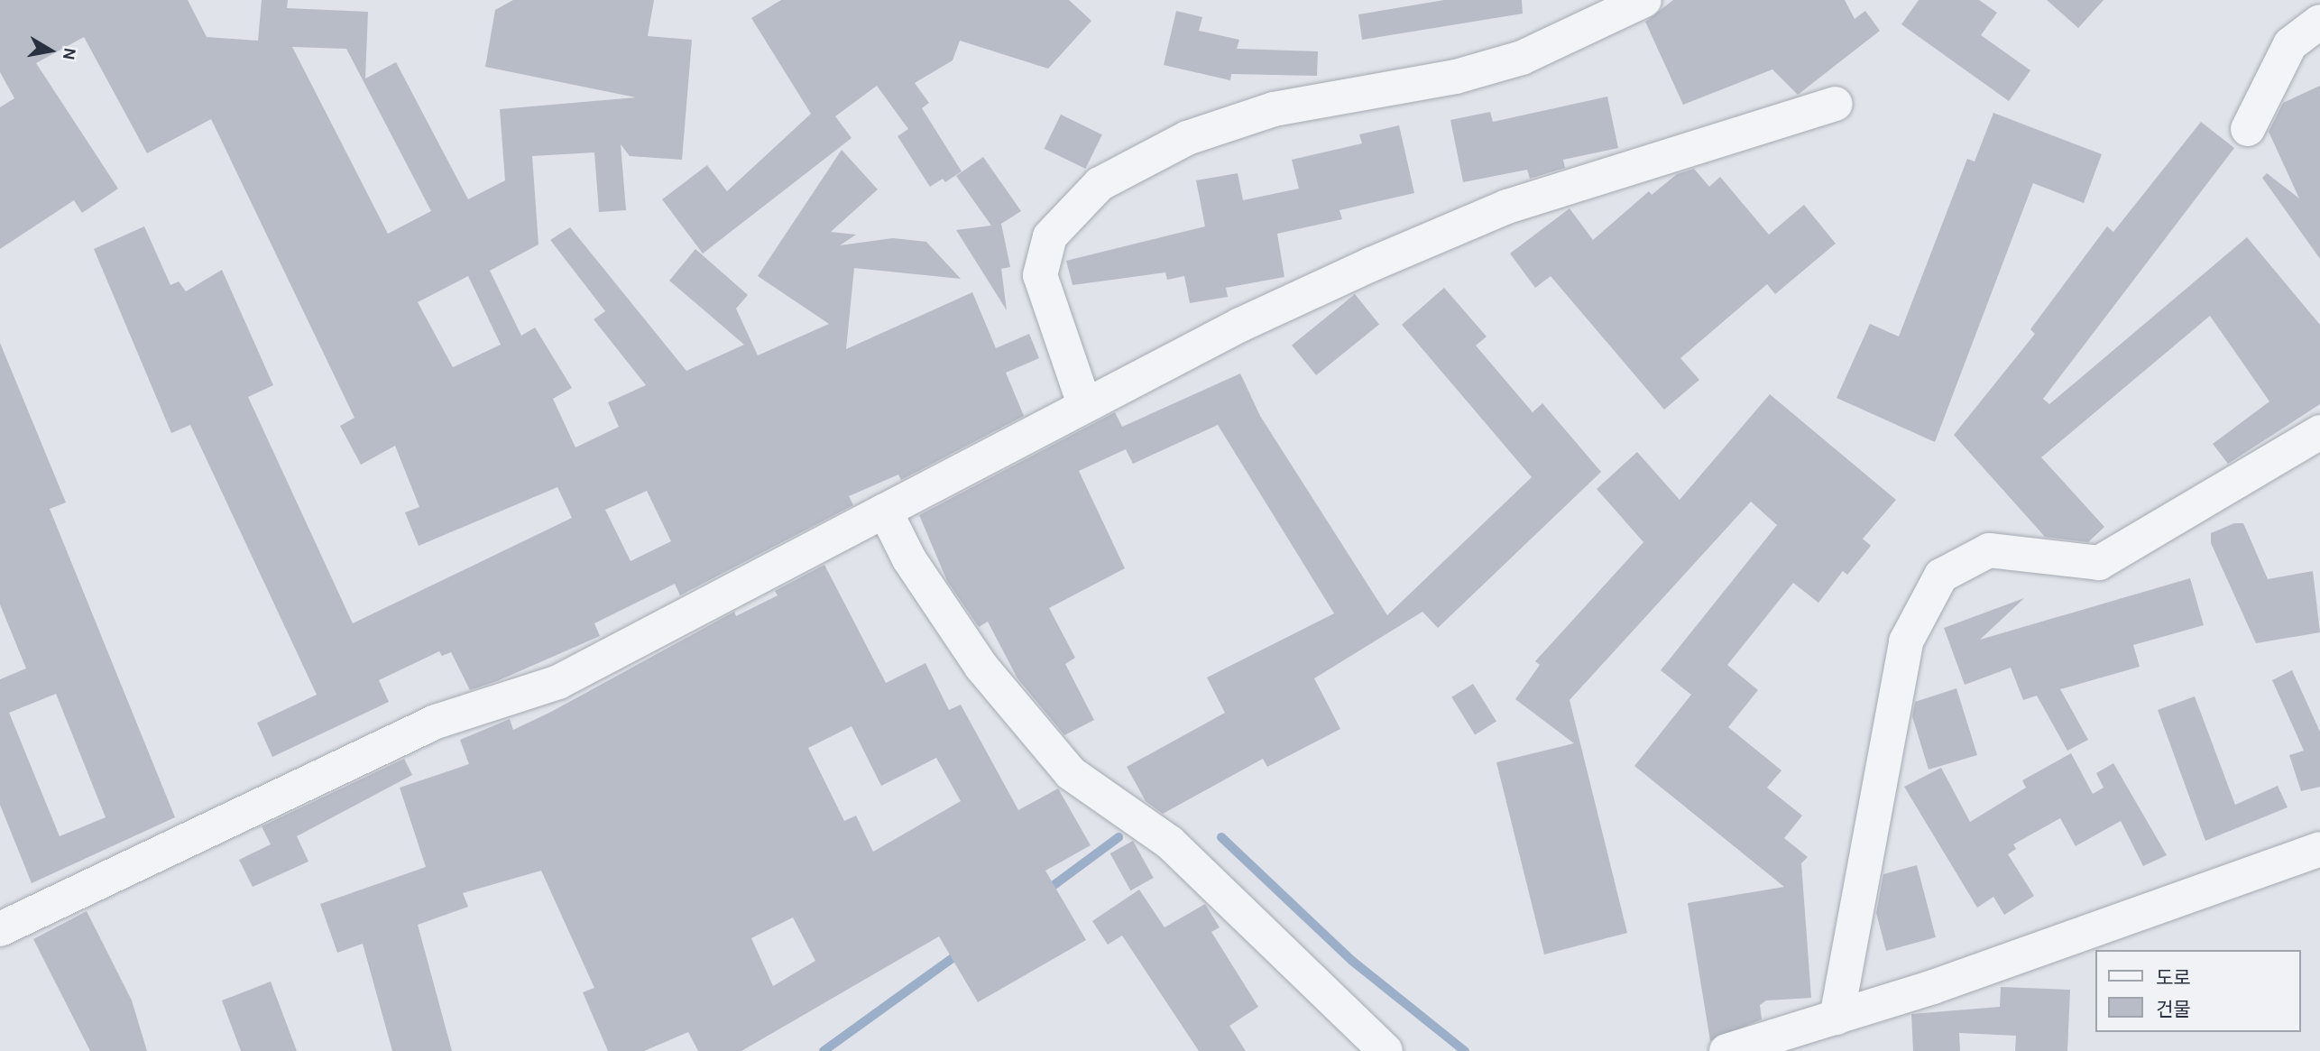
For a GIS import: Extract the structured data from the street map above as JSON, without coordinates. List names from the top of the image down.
{
  "legend": ["도로", "건물"],
  "north": "right"
}
